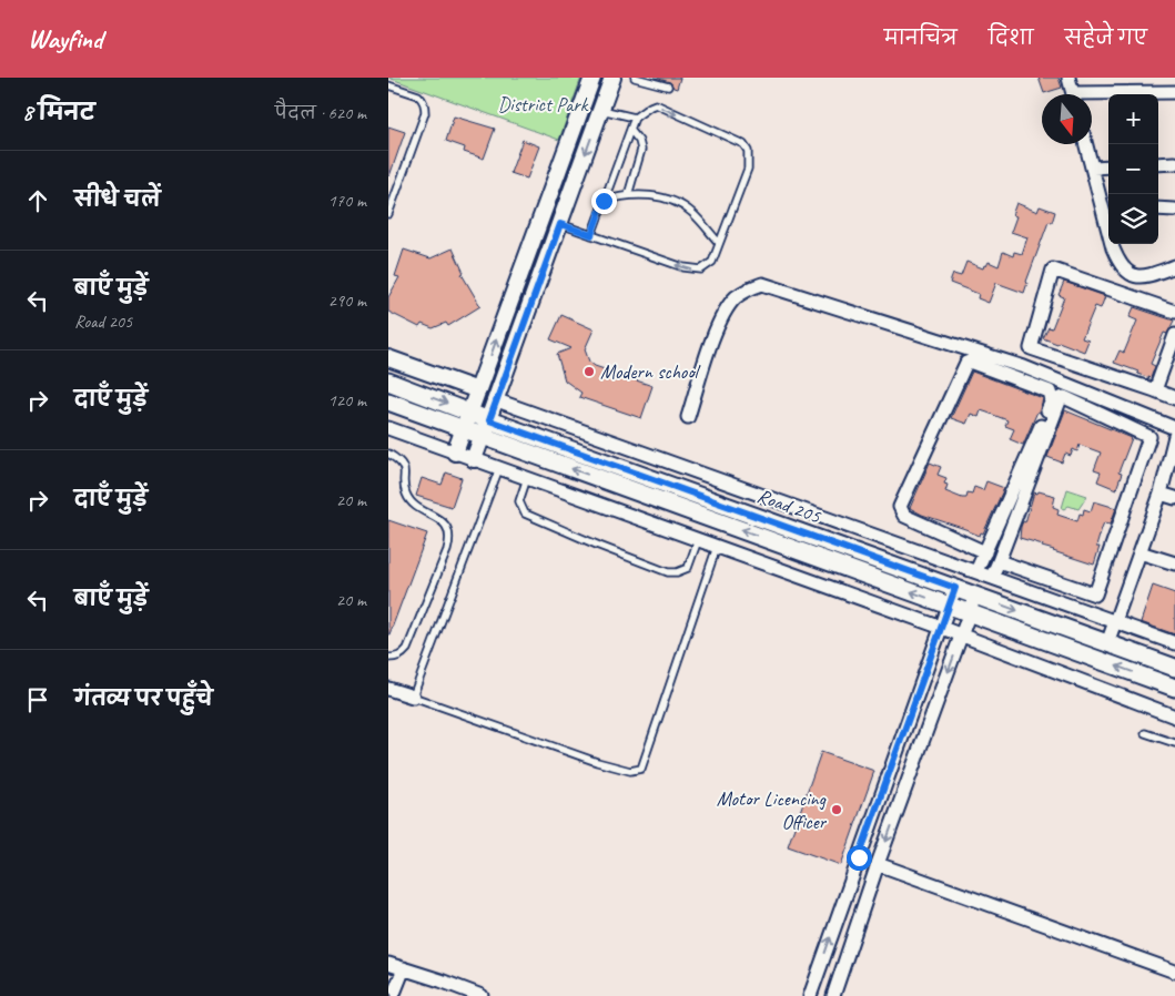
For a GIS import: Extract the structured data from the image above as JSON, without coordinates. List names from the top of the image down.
{
  "streets": {
    "main road": ["Road 205"]
  },
  "parks": ["District Park"],
  "places": ["Modern school", "Motor Licencing Officer"],
  "north": "bottom",
  "page": {
    "header": "Wayfind",
    "nav": ["मानचित्र", "दिशा", "सहेजे गए"],
    "heading": ["8 मिनट", "पैदल · 620 m"],
    "map_buttons": ["+", "−"],
    "list": [
      ["सीधे चलें", "170 m"],
      ["बाएँ मुड़ें", "Road 205", "290 m"],
      ["दाएँ मुड़ें", "120 m"],
      ["दाएँ मुड़ें", "20 m"],
      ["बाएँ मुड़ें", "20 m"],
      "गंतव्य पर पहुँचे"
    ]
  }
}
